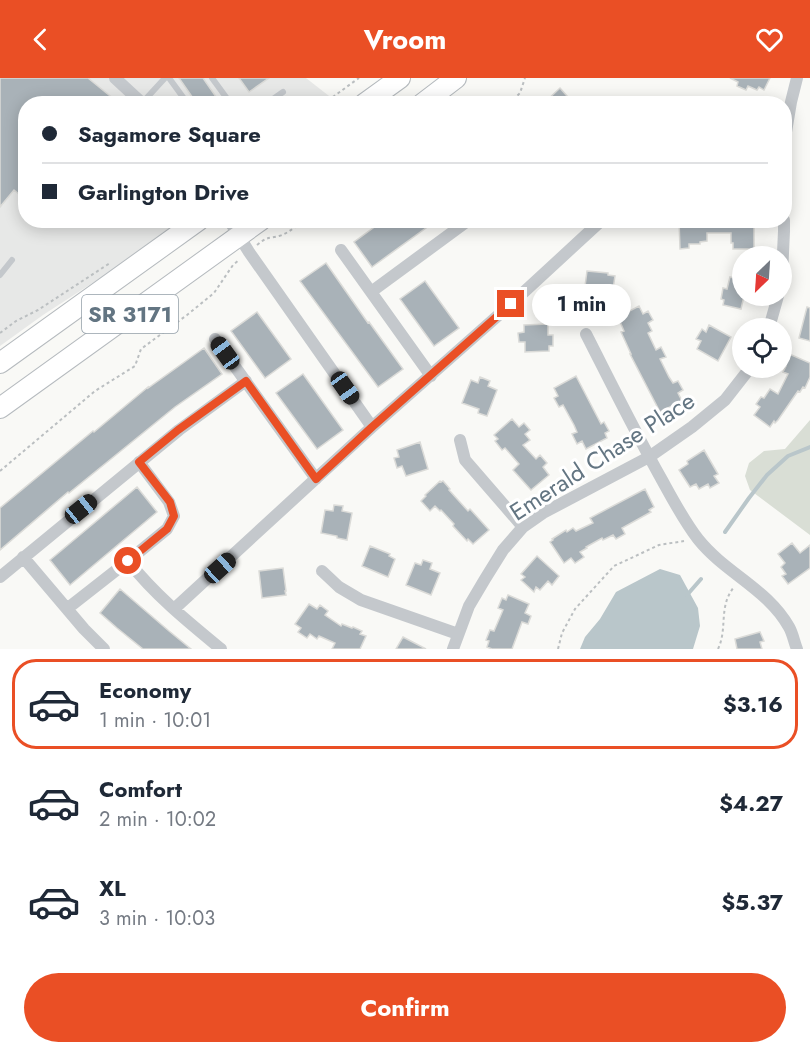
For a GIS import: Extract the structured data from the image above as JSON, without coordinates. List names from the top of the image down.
{
  "streets": {
    "main road": ["SR 3171"],
    "street": ["Emerald Chase Place"]
  },
  "north": "bottom left",
  "page": {
    "header": "Vroom",
    "banner": ["Sagamore Square", "Garlington Drive"],
    "bubble": "1 min",
    "list": [
      {
        "name": "Economy",
        "note": "1 min · 10:01",
        "value": "$3.16"
      },
      {
        "name": "Comfort",
        "note": "2 min · 10:02",
        "value": "$4.27"
      },
      {
        "name": "XL",
        "note": "3 min · 10:03",
        "value": "$5.37"
      }
    ],
    "buttons": "Confirm"
  }
}
